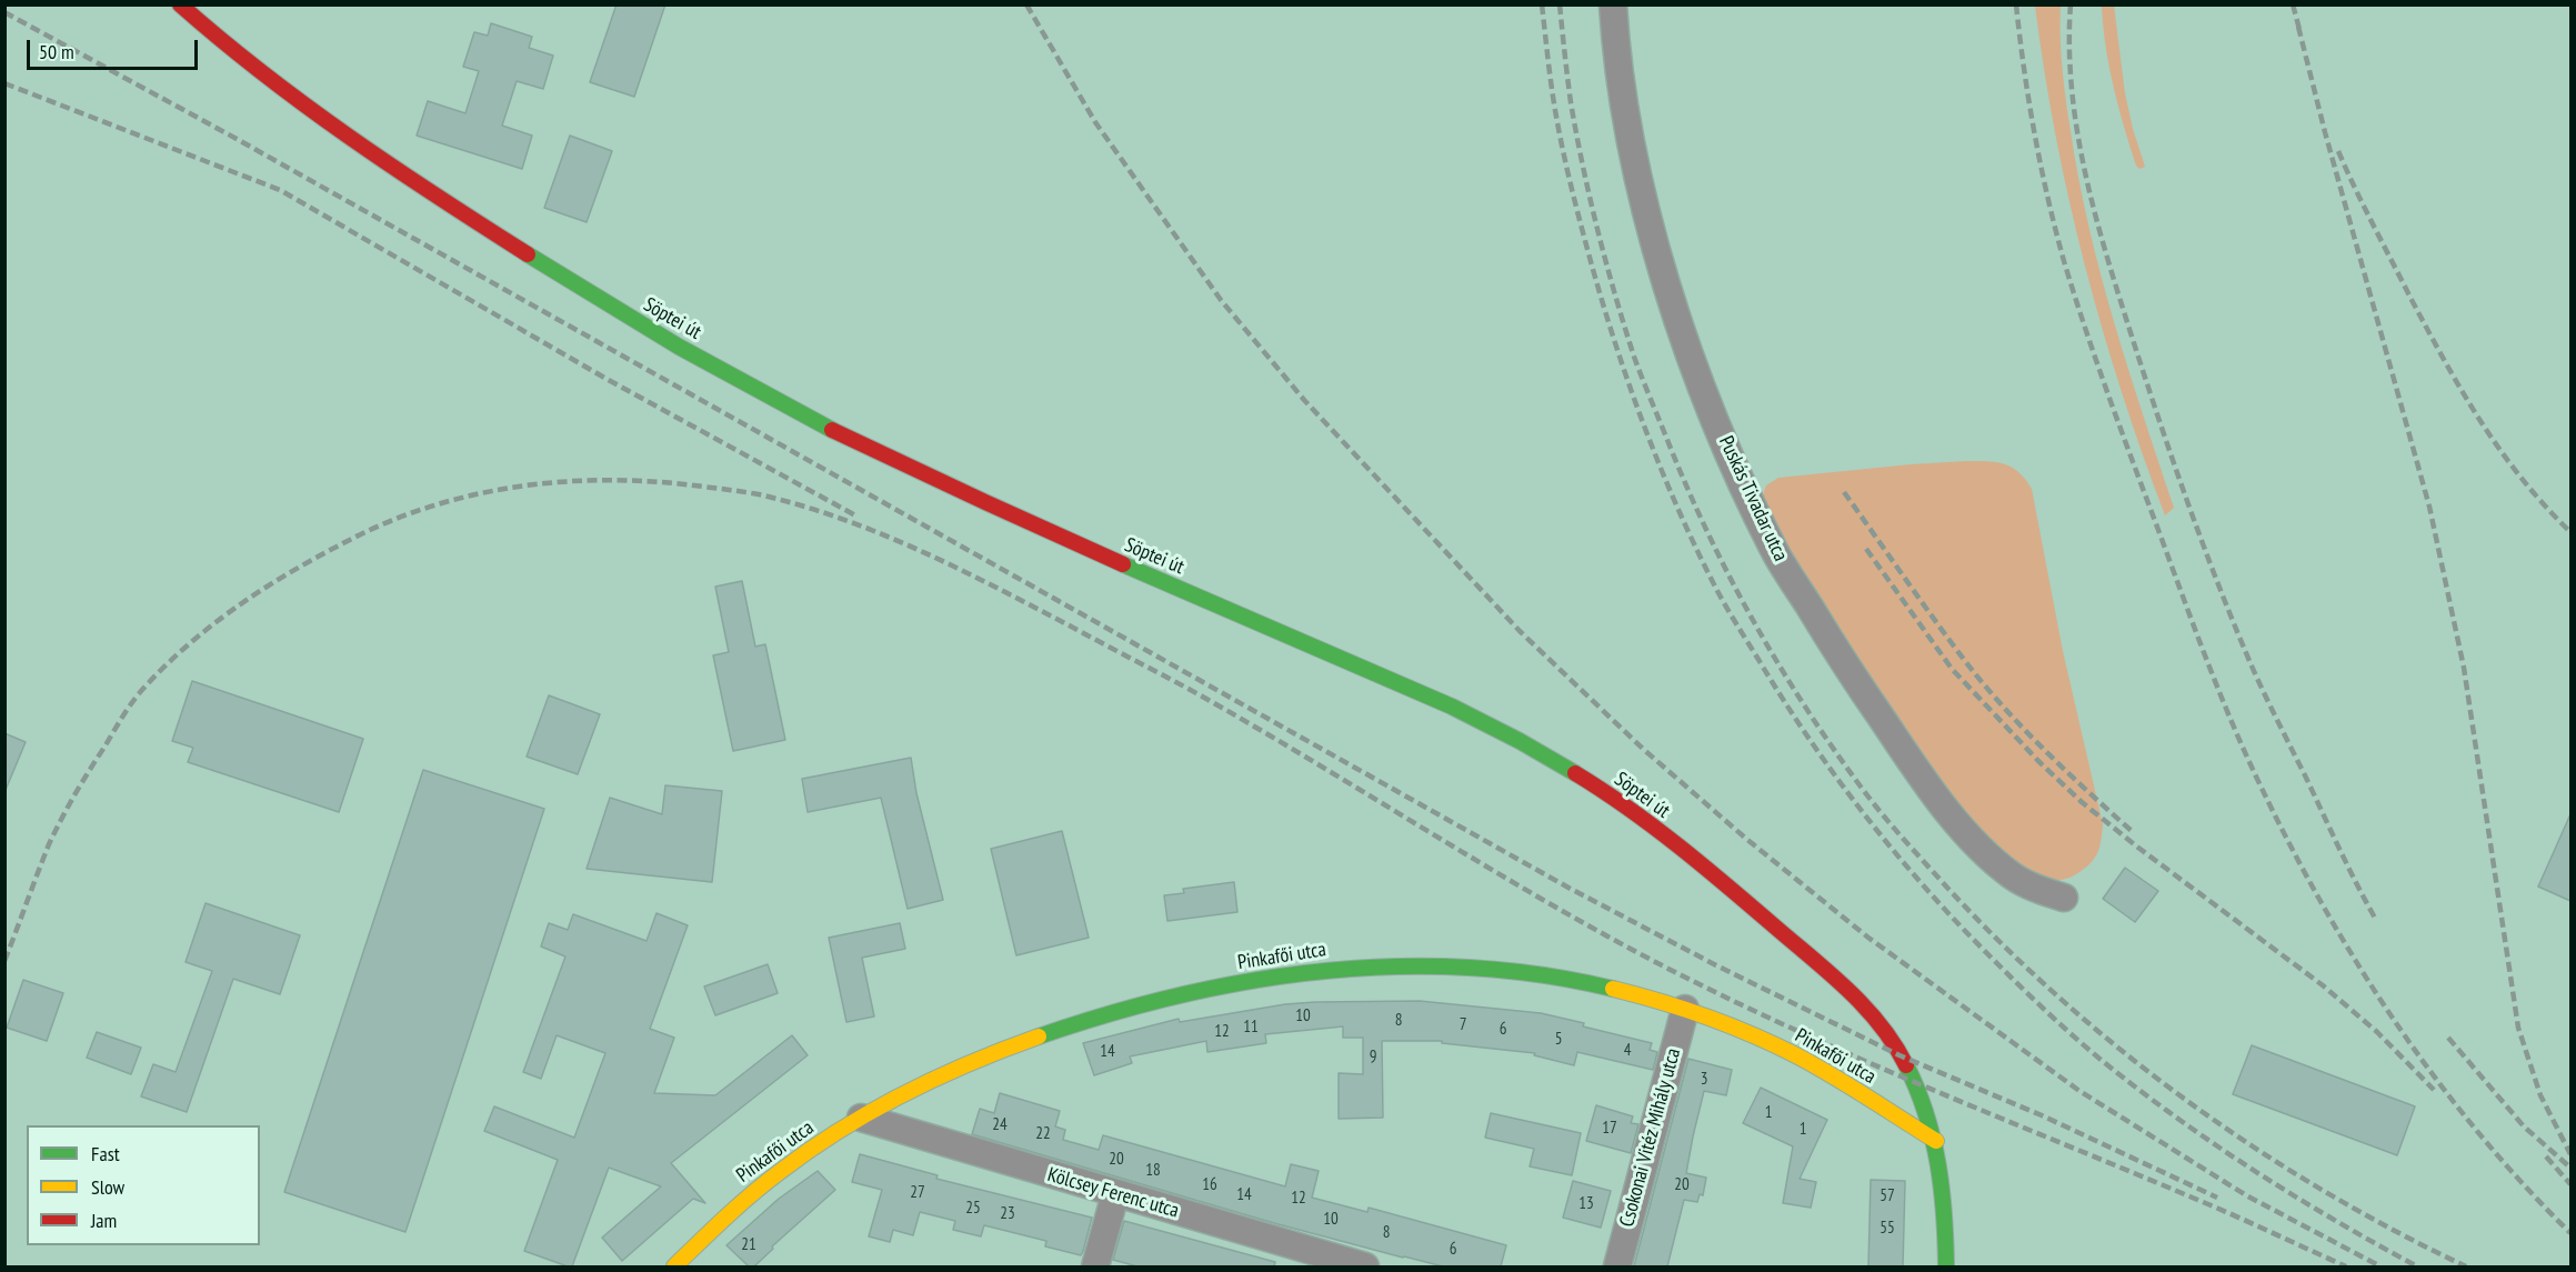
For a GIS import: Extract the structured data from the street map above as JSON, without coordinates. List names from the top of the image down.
{
  "streets": {
    "street": [
      "Söptei út",
      "Puskás Tivadar utca",
      "Pinkafői utca",
      "Csokonai Vitéz Mihály utca",
      "Kölcsey Ferenc utca"
    ]
  },
  "crossings": [
    ["Söptei út", "Pinkafői utca"],
    ["Pinkafői utca", "Csokonai Vitéz Mihály utca"],
    ["Pinkafői utca", "Kölcsey Ferenc utca"]
  ],
  "house_numbers": [
    "10",
    "8",
    "7",
    "11",
    "6",
    "12",
    "5",
    "4",
    "14",
    "9",
    "3",
    "1",
    "24",
    "17",
    "1",
    "22",
    "20",
    "18",
    "16",
    "20",
    "27",
    "14",
    "57",
    "12",
    "13",
    "25",
    "23",
    "10",
    "55",
    "8",
    "21",
    "6"
  ],
  "legend": ["Fast", "Slow", "Jam"],
  "scale_bar": "50 m"
}
